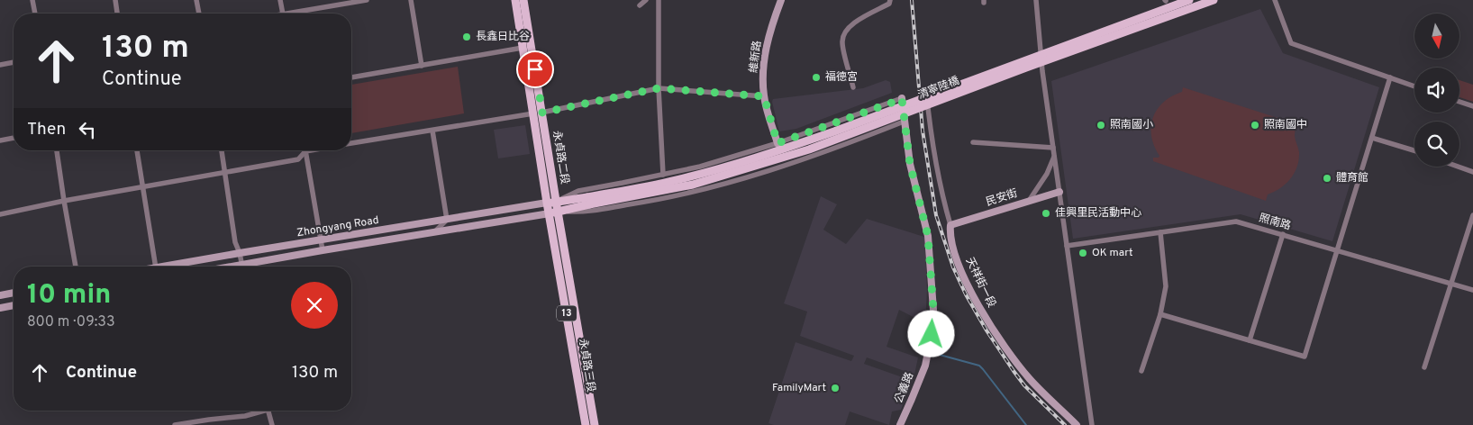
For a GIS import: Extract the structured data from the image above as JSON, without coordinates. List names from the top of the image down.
{
  "streets": {
    "main road": [
      "清寧陸橋",
      "永貞路二段",
      "13",
      "永貞路三段"
    ],
    "street": [
      "維新路",
      "民安街",
      "照南路",
      "Zhongyang Road",
      "天祥街一段",
      "公義路"
    ]
  },
  "crossings": [
    ["永貞路二段", "Zhongyang Road"],
    ["永貞路二段", "永貞路三段"],
    ["民安街", "天祥街一段"],
    ["Zhongyang Road", "永貞路三段"]
  ],
  "places": [
    "長鑫日比谷",
    "福德宮",
    "照南國小",
    "照南國中",
    "體育館",
    "佳興里民活動中心",
    "OK mart",
    "FamilyMart"
  ],
  "north": "bottom",
  "page": {
    "turn": ["130 m", "Continue"],
    "then": "Then",
    "heading": ["10 min", "800 m · 09:33"],
    "list": [
      {
        "name": "Continue",
        "value": "130 m"
      }
    ]
  }
}
